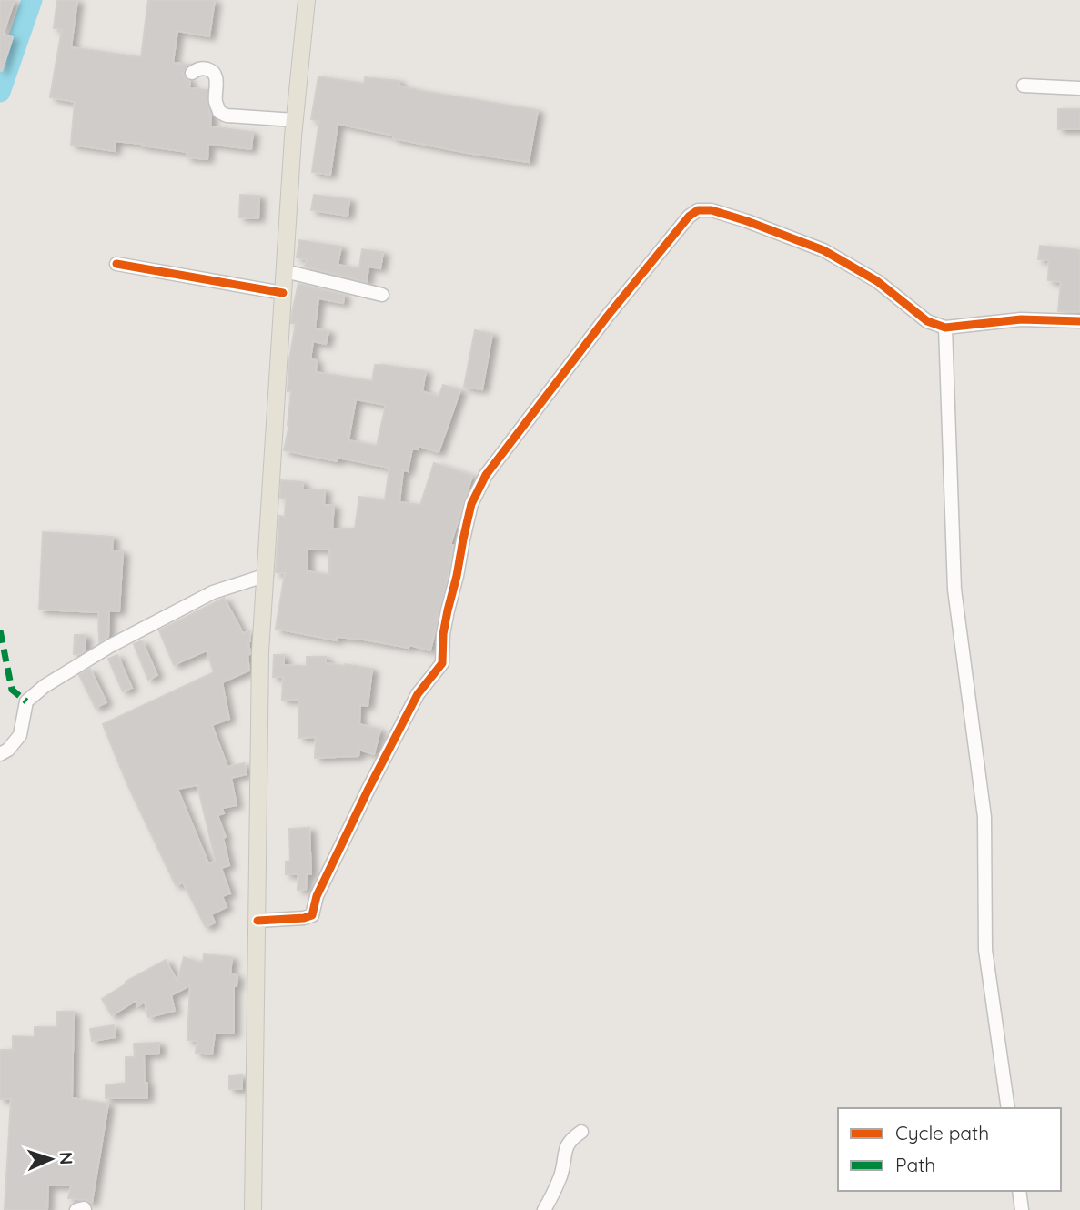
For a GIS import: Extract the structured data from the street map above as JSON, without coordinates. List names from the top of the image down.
{
  "legend": ["Cycle path", "Path"],
  "north": "right"
}
